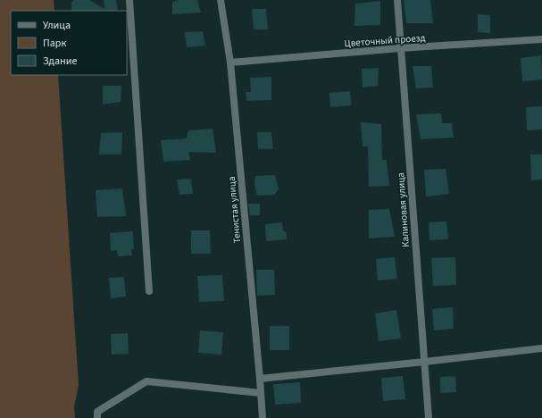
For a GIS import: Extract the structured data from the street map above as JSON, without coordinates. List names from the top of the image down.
{
  "streets": {
    "street": ["Цветочный проезд", "Тенистая улица", "Калиновая улица"]
  },
  "crossings": [
    ["Цветочный проезд", "Тенистая улица"],
    ["Цветочный проезд", "Калиновая улица"]
  ],
  "legend": ["Улица", "Парк", "Здание"]
}
